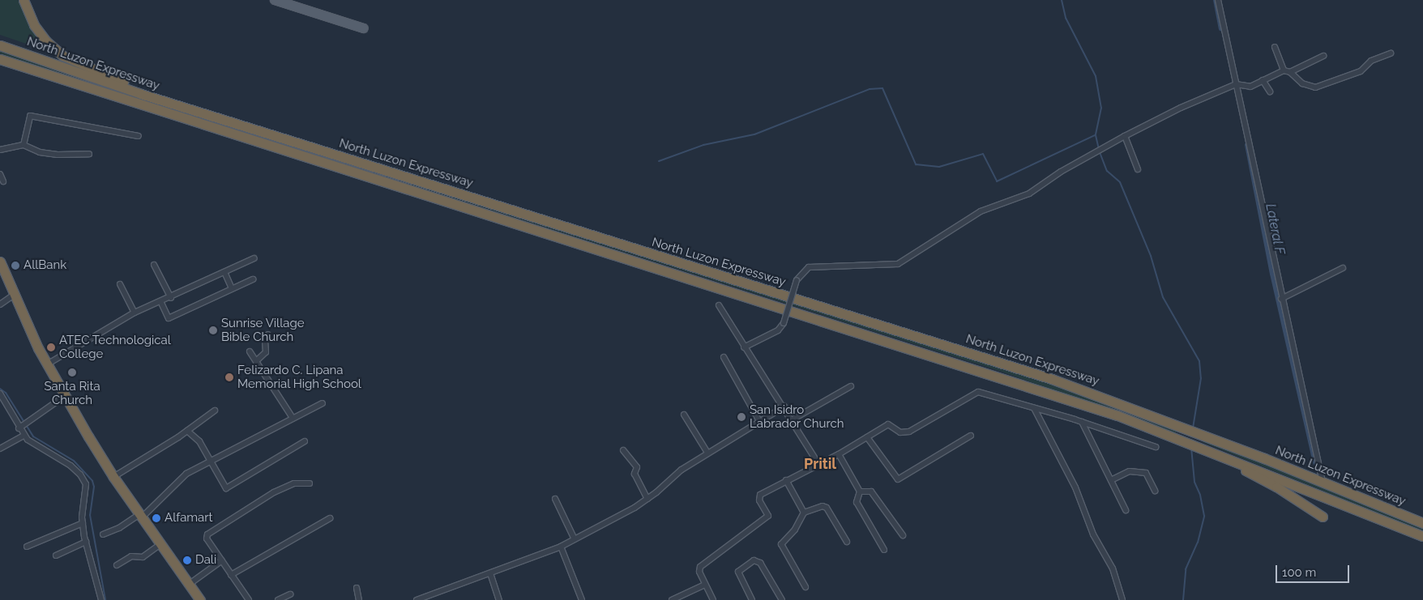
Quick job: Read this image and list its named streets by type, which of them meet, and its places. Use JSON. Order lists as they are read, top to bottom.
{
  "streets": {
    "highway": ["North Luzon Expressway"]
  },
  "districts": ["Pritil"],
  "water": ["Lateral F"],
  "places": [
    "AllBank",
    "Sunrise Village Bible Church",
    "ATEC Technological College",
    "Santa Rita Church",
    "Felizardo C. Lipana Memorial High School",
    "San Isidro Labrador Church",
    "Alfamart",
    "Dali"
  ],
  "scale_bar": "100 m"
}
